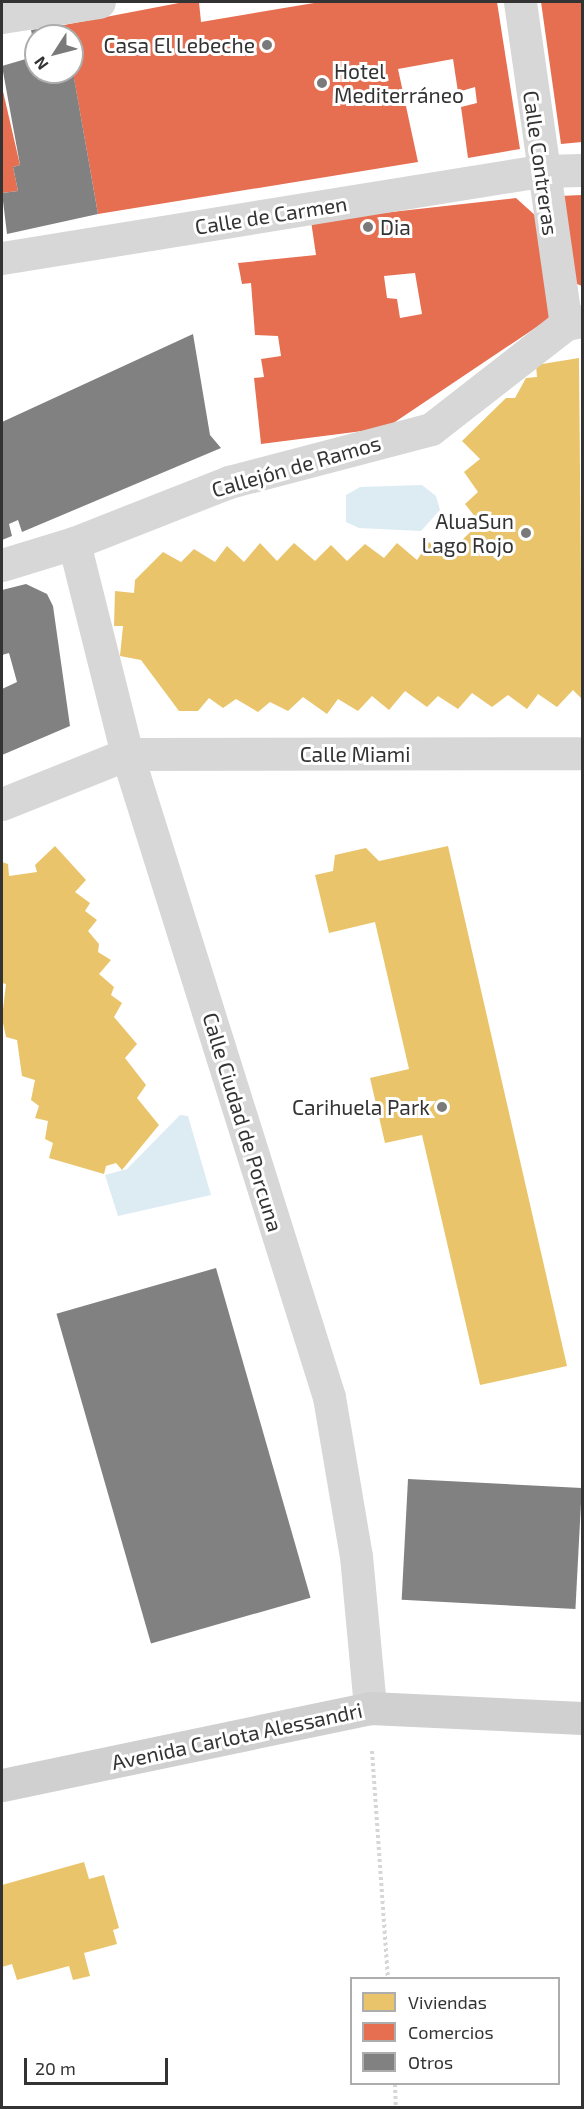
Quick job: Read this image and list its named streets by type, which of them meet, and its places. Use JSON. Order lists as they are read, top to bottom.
{
  "streets": {
    "main road": ["Avenida Carlota Alessandri"],
    "street": [
      "Calle Contreras",
      "Calle de Carmen",
      "Callejón de Ramos",
      "Calle Miami",
      "Calle Ciudad de Porcuna"
    ]
  },
  "crossings": [
    ["Calle Contreras", "Calle de Carmen"],
    ["Calle Contreras", "Callejón de Ramos"],
    ["Callejón de Ramos", "Calle Ciudad de Porcuna"],
    ["Calle Miami", "Calle Ciudad de Porcuna"],
    ["Calle Ciudad de Porcuna", "Avenida Carlota Alessandri"]
  ],
  "places": [
    "Casa El Lebeche",
    "Hotel Mediterráneo",
    "Dia",
    "AluaSun Lago Rojo",
    "Carihuela Park"
  ],
  "legend": ["Viviendas", "Comercios", "Otros"],
  "scale_bar": "20 m",
  "north": "bottom left"
}
